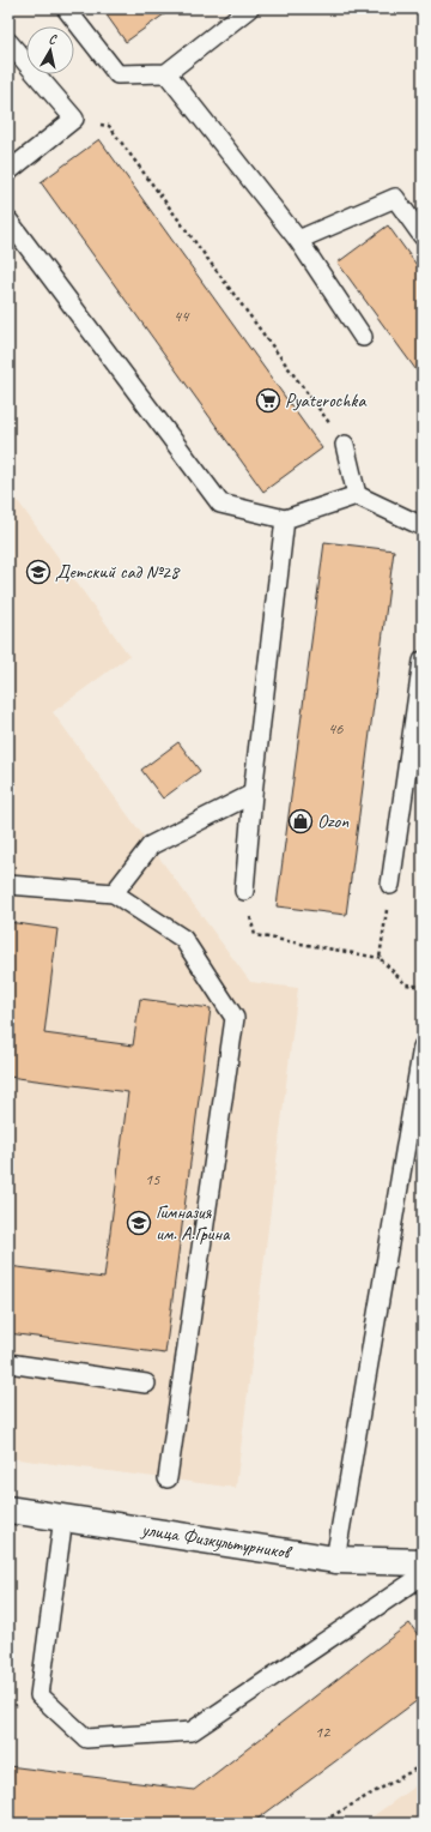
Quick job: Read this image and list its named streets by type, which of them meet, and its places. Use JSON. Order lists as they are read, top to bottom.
{
  "streets": {
    "street": ["улица Физкультурников"]
  },
  "places": {
    "supermarket": ["Pyaterochka"],
    "school or university": ["Детский сад №28", "Гимназия им. А.Грина"],
    "shop": ["Ozon"]
  },
  "house_numbers": [
    "44",
    "46",
    "15",
    "12"
  ],
  "north": "top"
}
